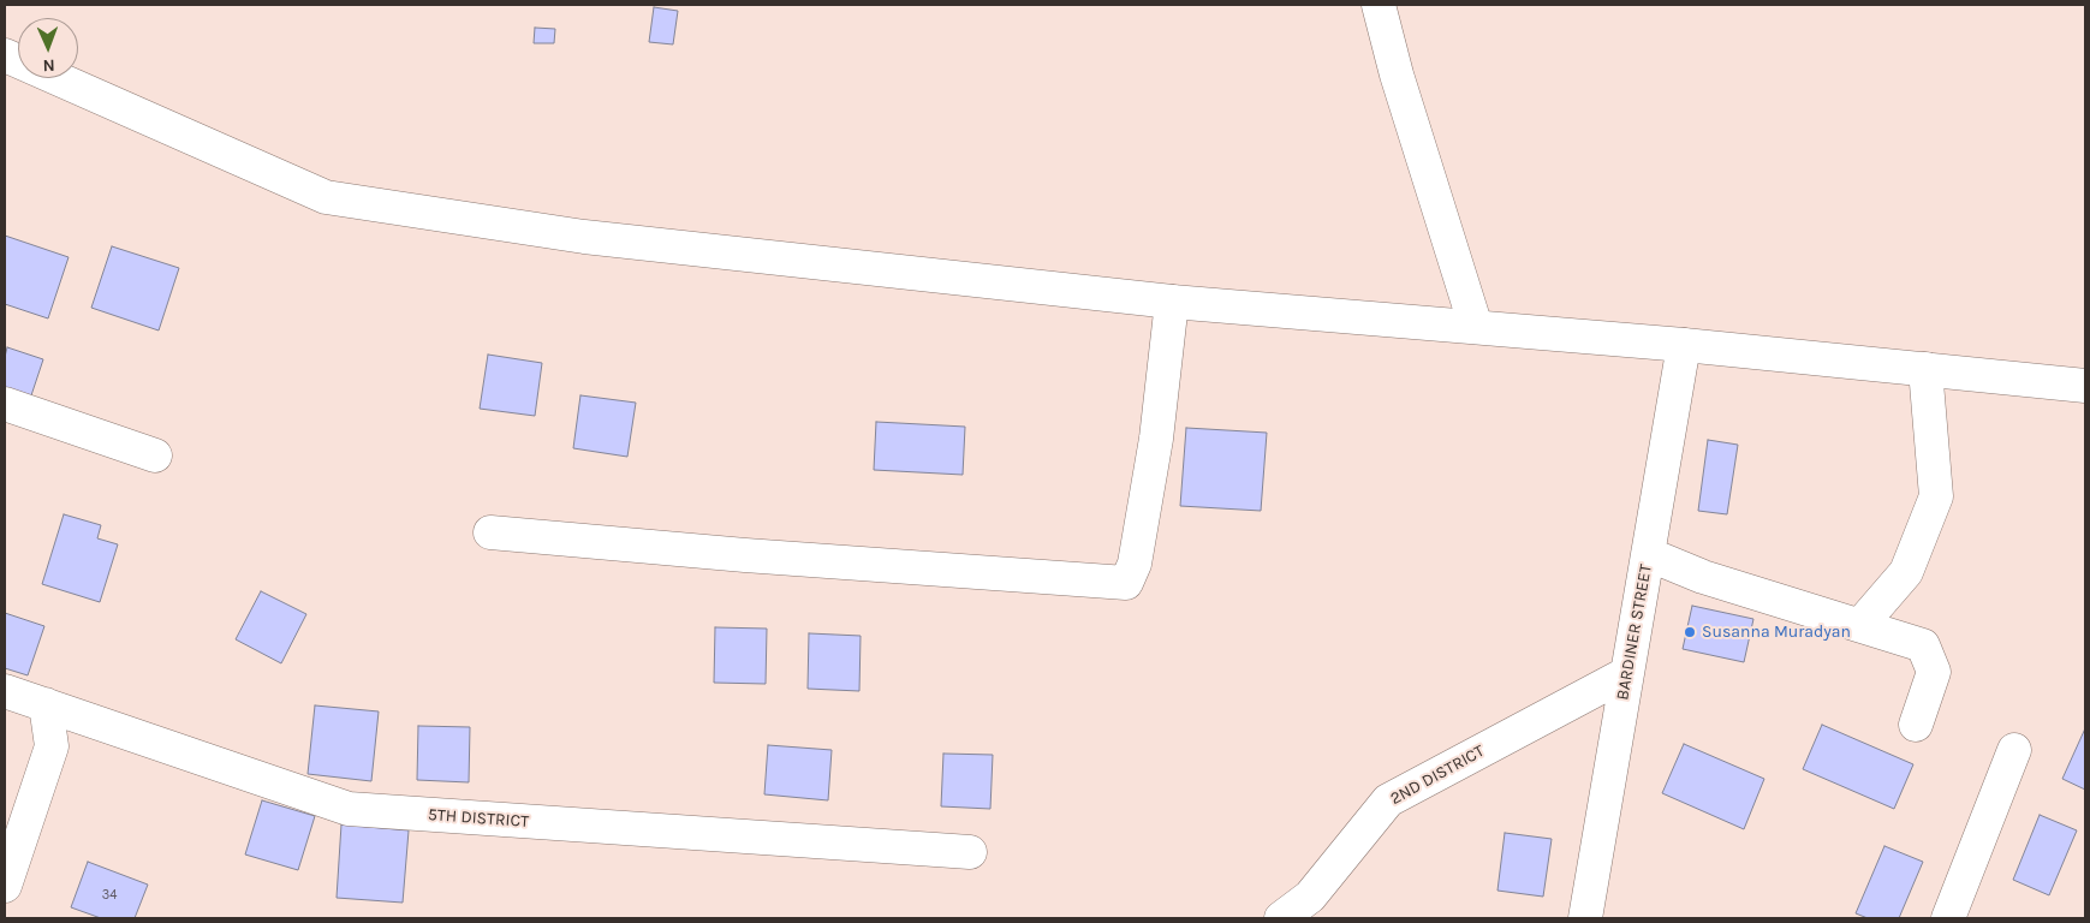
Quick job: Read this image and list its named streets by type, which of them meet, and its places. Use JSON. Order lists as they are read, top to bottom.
{
  "streets": {
    "street": ["BARDINER STREET", "2ND DISTRICT", "5TH DISTRICT"]
  },
  "crossings": [
    ["BARDINER STREET", "2ND DISTRICT"]
  ],
  "places": ["Susanna Muradyan"],
  "house_numbers": ["34"],
  "north": "bottom"
}
